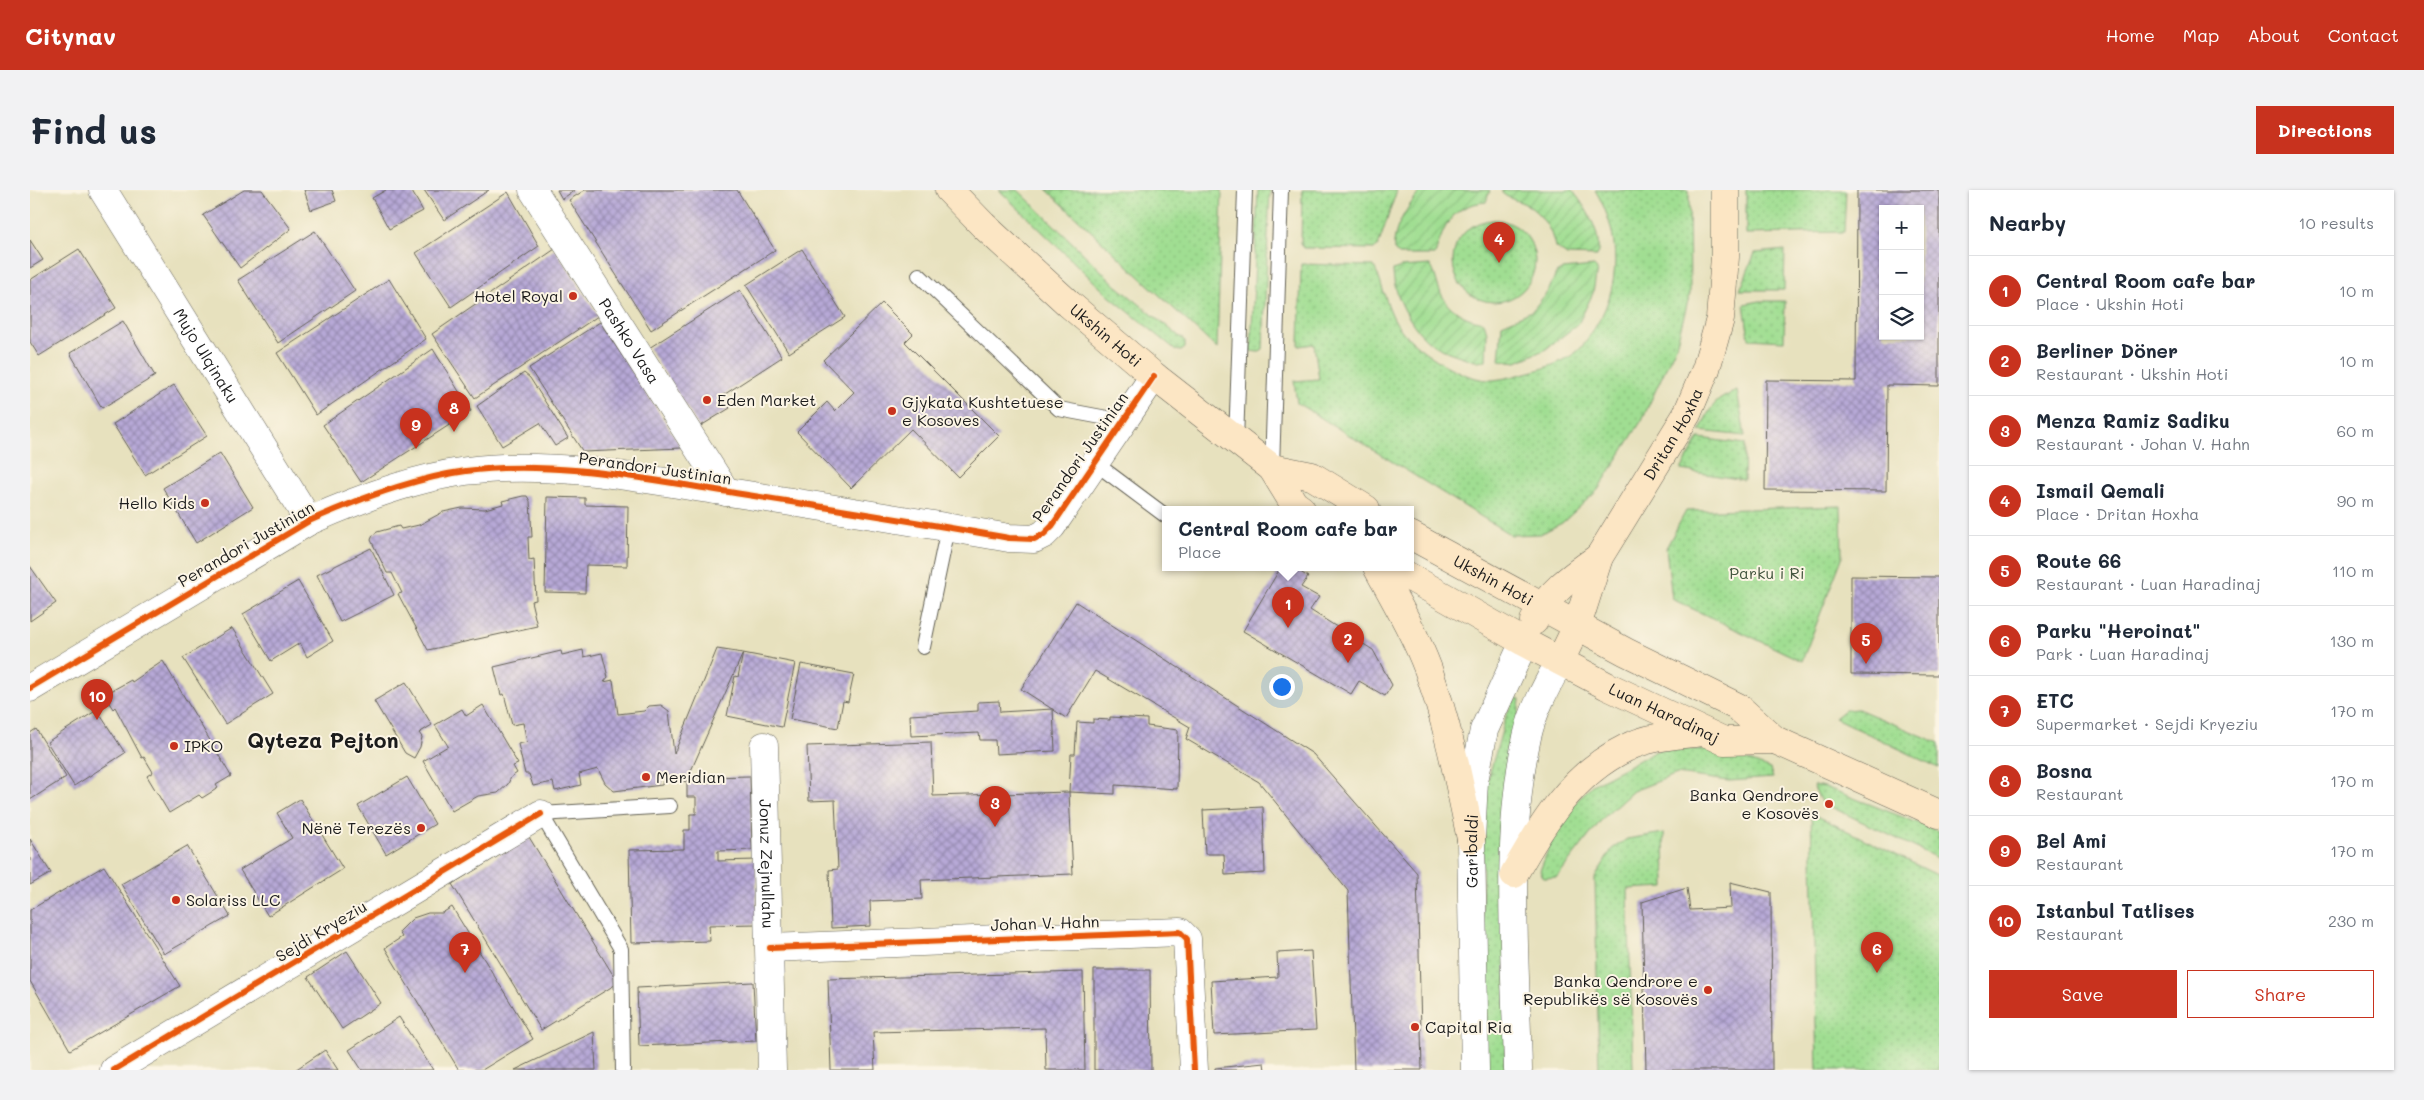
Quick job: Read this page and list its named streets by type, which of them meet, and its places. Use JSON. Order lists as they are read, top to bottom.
{
  "streets": {
    "main road": ["Ukshin Hoti", "Dritan Hoxha", "Luan Haradinaj"],
    "street": [
      "Pashko Vasa",
      "Mujo Ulqinaku",
      "Perandori Justinian",
      "Garibaldi",
      "Jonuz Zejnullahu",
      "Johan V. Hahn",
      "Sejdi Kryeziu"
    ]
  },
  "crossings": [
    ["Ukshin Hoti", "Dritan Hoxha"],
    ["Ukshin Hoti", "Perandori Justinian"],
    ["Ukshin Hoti", "Luan Haradinaj"],
    ["Pashko Vasa", "Perandori Justinian"],
    ["Mujo Ulqinaku", "Perandori Justinian"],
    ["Dritan Hoxha", "Luan Haradinaj"],
    ["Luan Haradinaj", "Garibaldi"],
    ["Jonuz Zejnullahu", "Johan V. Hahn"]
  ],
  "districts": ["Qyteza Pejton"],
  "parks": ["Parku i Ri"],
  "places": [
    "Hotel Royal",
    "Eden Market",
    "Gjykata Kushtetuese e Kosoves",
    "Hello Kids",
    "IPKO",
    "Meridian",
    "Banka Qendrore e Kosovës",
    "Nënë Terezës",
    "Solariss LLC",
    "Banka Qendrore e Republikës së Kosovës",
    "Capital Ria"
  ],
  "page": {
    "header": "Citynav",
    "nav": [
      "Home",
      "Map",
      "About",
      "Contact"
    ],
    "buttons": [
      "Directions",
      ["Save", "Share"]
    ],
    "title": "Find us",
    "heading": ["Nearby", "10 results"],
    "map_buttons": ["+", "−"],
    "pins": [
      "4",
      "8",
      "9",
      "1",
      "2",
      "5",
      "10",
      "3",
      "6",
      "7"
    ],
    "list": [
      {
        "mark": "1",
        "name": "Central Room cafe bar",
        "note": "Place · Ukshin Hoti",
        "value": "10 m"
      },
      {
        "mark": "2",
        "name": "Berliner Döner",
        "note": "Restaurant · Ukshin Hoti",
        "value": "10 m"
      },
      {
        "mark": "3",
        "name": "Menza Ramiz Sadiku",
        "note": "Restaurant · Johan V. Hahn",
        "value": "60 m"
      },
      {
        "mark": "4",
        "name": "Ismail Qemali",
        "note": "Place · Dritan Hoxha",
        "value": "90 m"
      },
      {
        "mark": "5",
        "name": "Route 66",
        "note": "Restaurant · Luan Haradinaj",
        "value": "110 m"
      },
      {
        "mark": "6",
        "name": "Parku \"Heroinat\"",
        "note": "Park · Luan Haradinaj",
        "value": "130 m"
      },
      {
        "mark": "7",
        "name": "ETC",
        "note": "Supermarket · Sejdi Kryeziu",
        "value": "170 m"
      },
      {
        "mark": "8",
        "name": "Bosna",
        "note": "Restaurant",
        "value": "170 m"
      },
      {
        "mark": "9",
        "name": "Bel Ami",
        "note": "Restaurant",
        "value": "170 m"
      },
      {
        "mark": "10",
        "name": "Istanbul Tatlises",
        "note": "Restaurant",
        "value": "230 m"
      }
    ],
    "popup": ["Central Room cafe bar", "Place"]
  }
}
